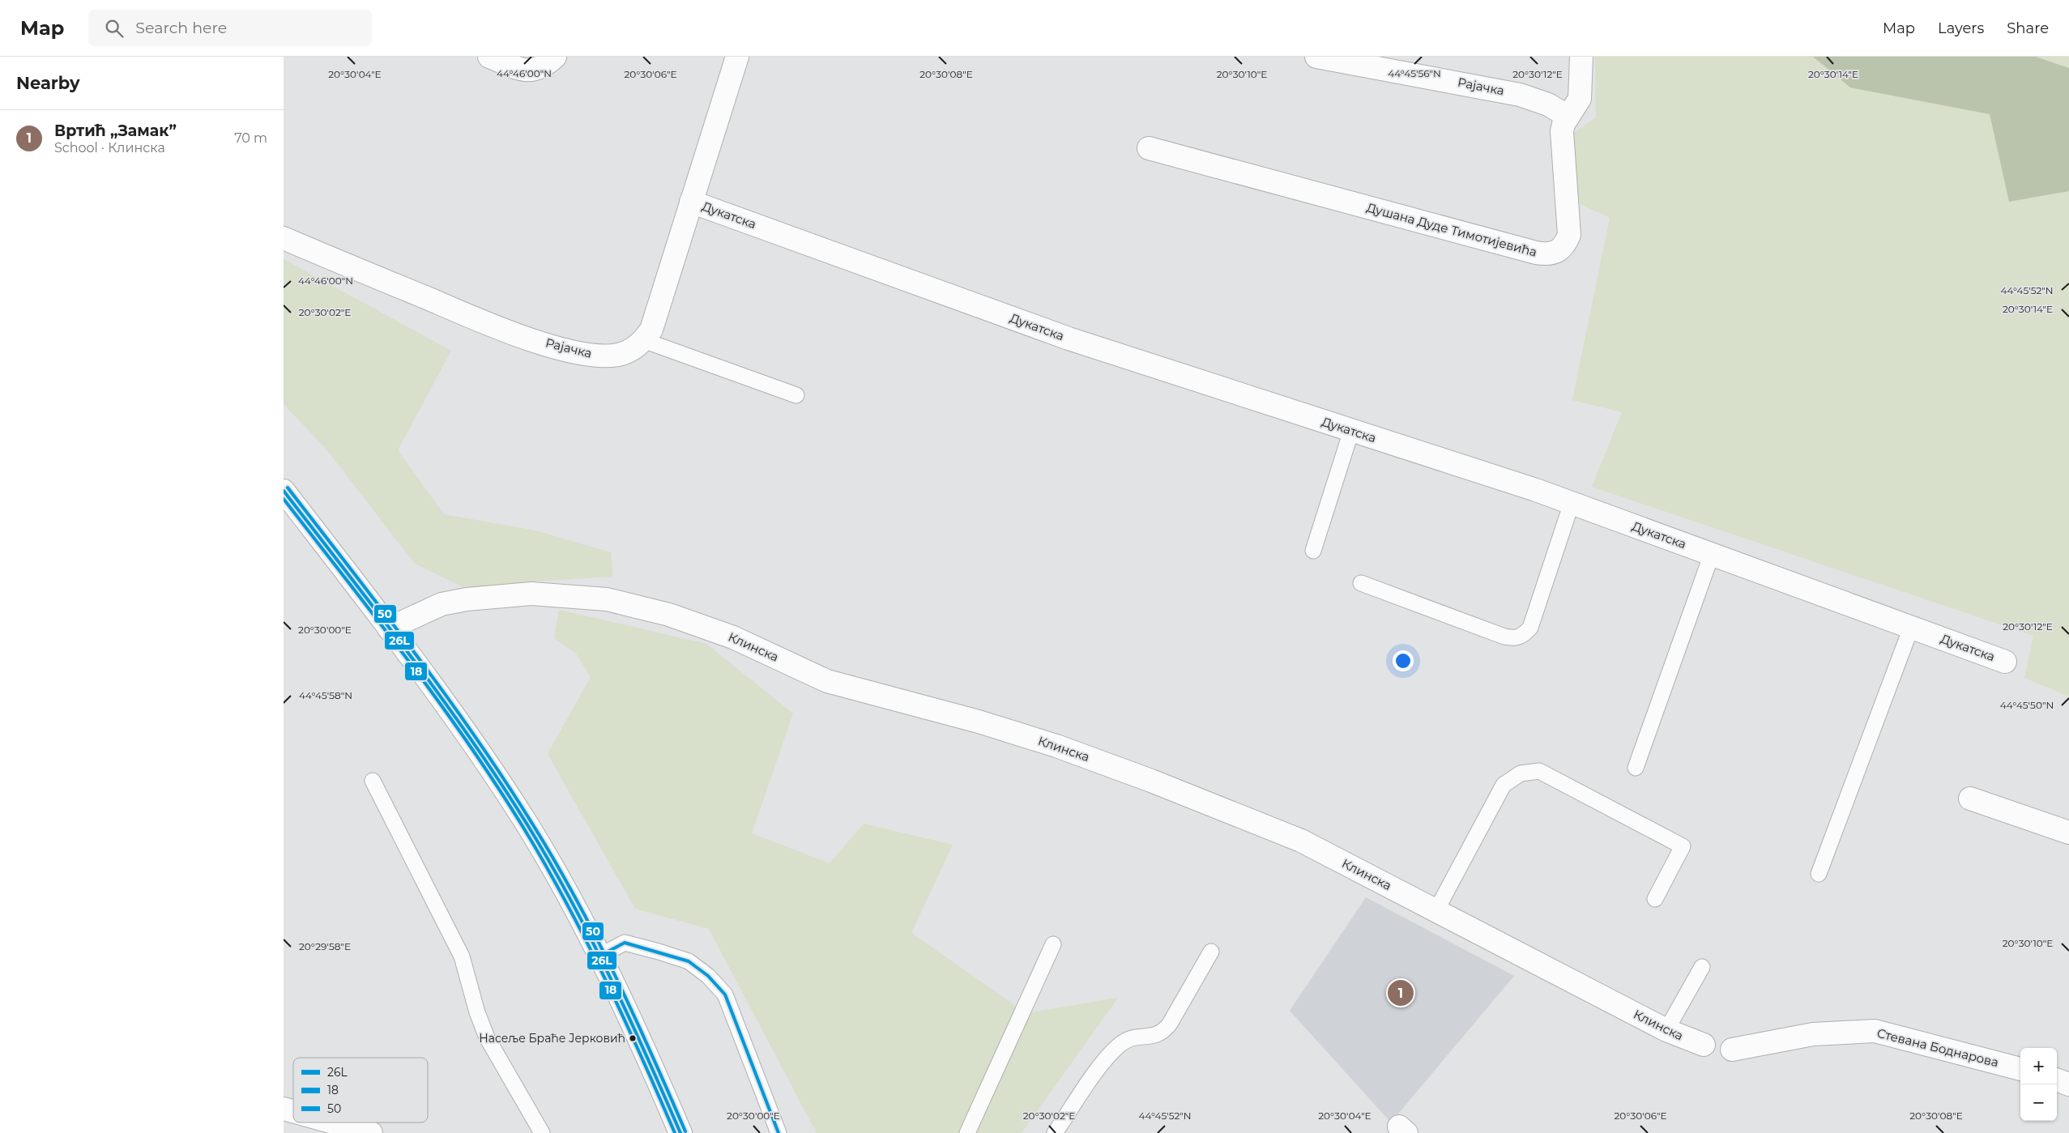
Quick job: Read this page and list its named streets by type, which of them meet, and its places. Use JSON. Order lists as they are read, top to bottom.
{
  "streets": {
    "street": [
      "Рајачка",
      "Дукатска",
      "Душана Дуде Тимотијевића",
      "Клинска",
      "Стевана Боднарова"
    ]
  },
  "crossings": [
    ["Рајачка", "Дукатска"],
    ["Рајачка", "Душана Дуде Тимотијевића"]
  ],
  "places": ["Насеље Браће Јерковић"],
  "lines": ["transit line 50", "transit line 26L", "transit line 18"],
  "legend": ["26L", "18", "50"],
  "page": {
    "header": "Map",
    "search": "Search here",
    "nav": ["Map", "Layers", "Share"],
    "heading": "Nearby",
    "list": [
      {
        "mark": "1",
        "name": "Вртић „Замак”",
        "note": "School · Клинска",
        "value": "70 m"
      }
    ],
    "pins": "1",
    "map_buttons": ["+", "−"]
  },
  "coordinates": [
    "44°46'00\"N",
    "44°45'56\"N",
    "20°30'04\"E",
    "20°30'06\"E",
    "20°30'08\"E",
    "20°30'10\"E",
    "20°30'12\"E",
    "20°30'14\"E",
    "44°45'52\"N",
    "20°30'02\"E",
    "20°30'00\"E",
    "44°45'58\"N",
    "44°45'50\"N",
    "20°29'58\"E"
  ]
}
